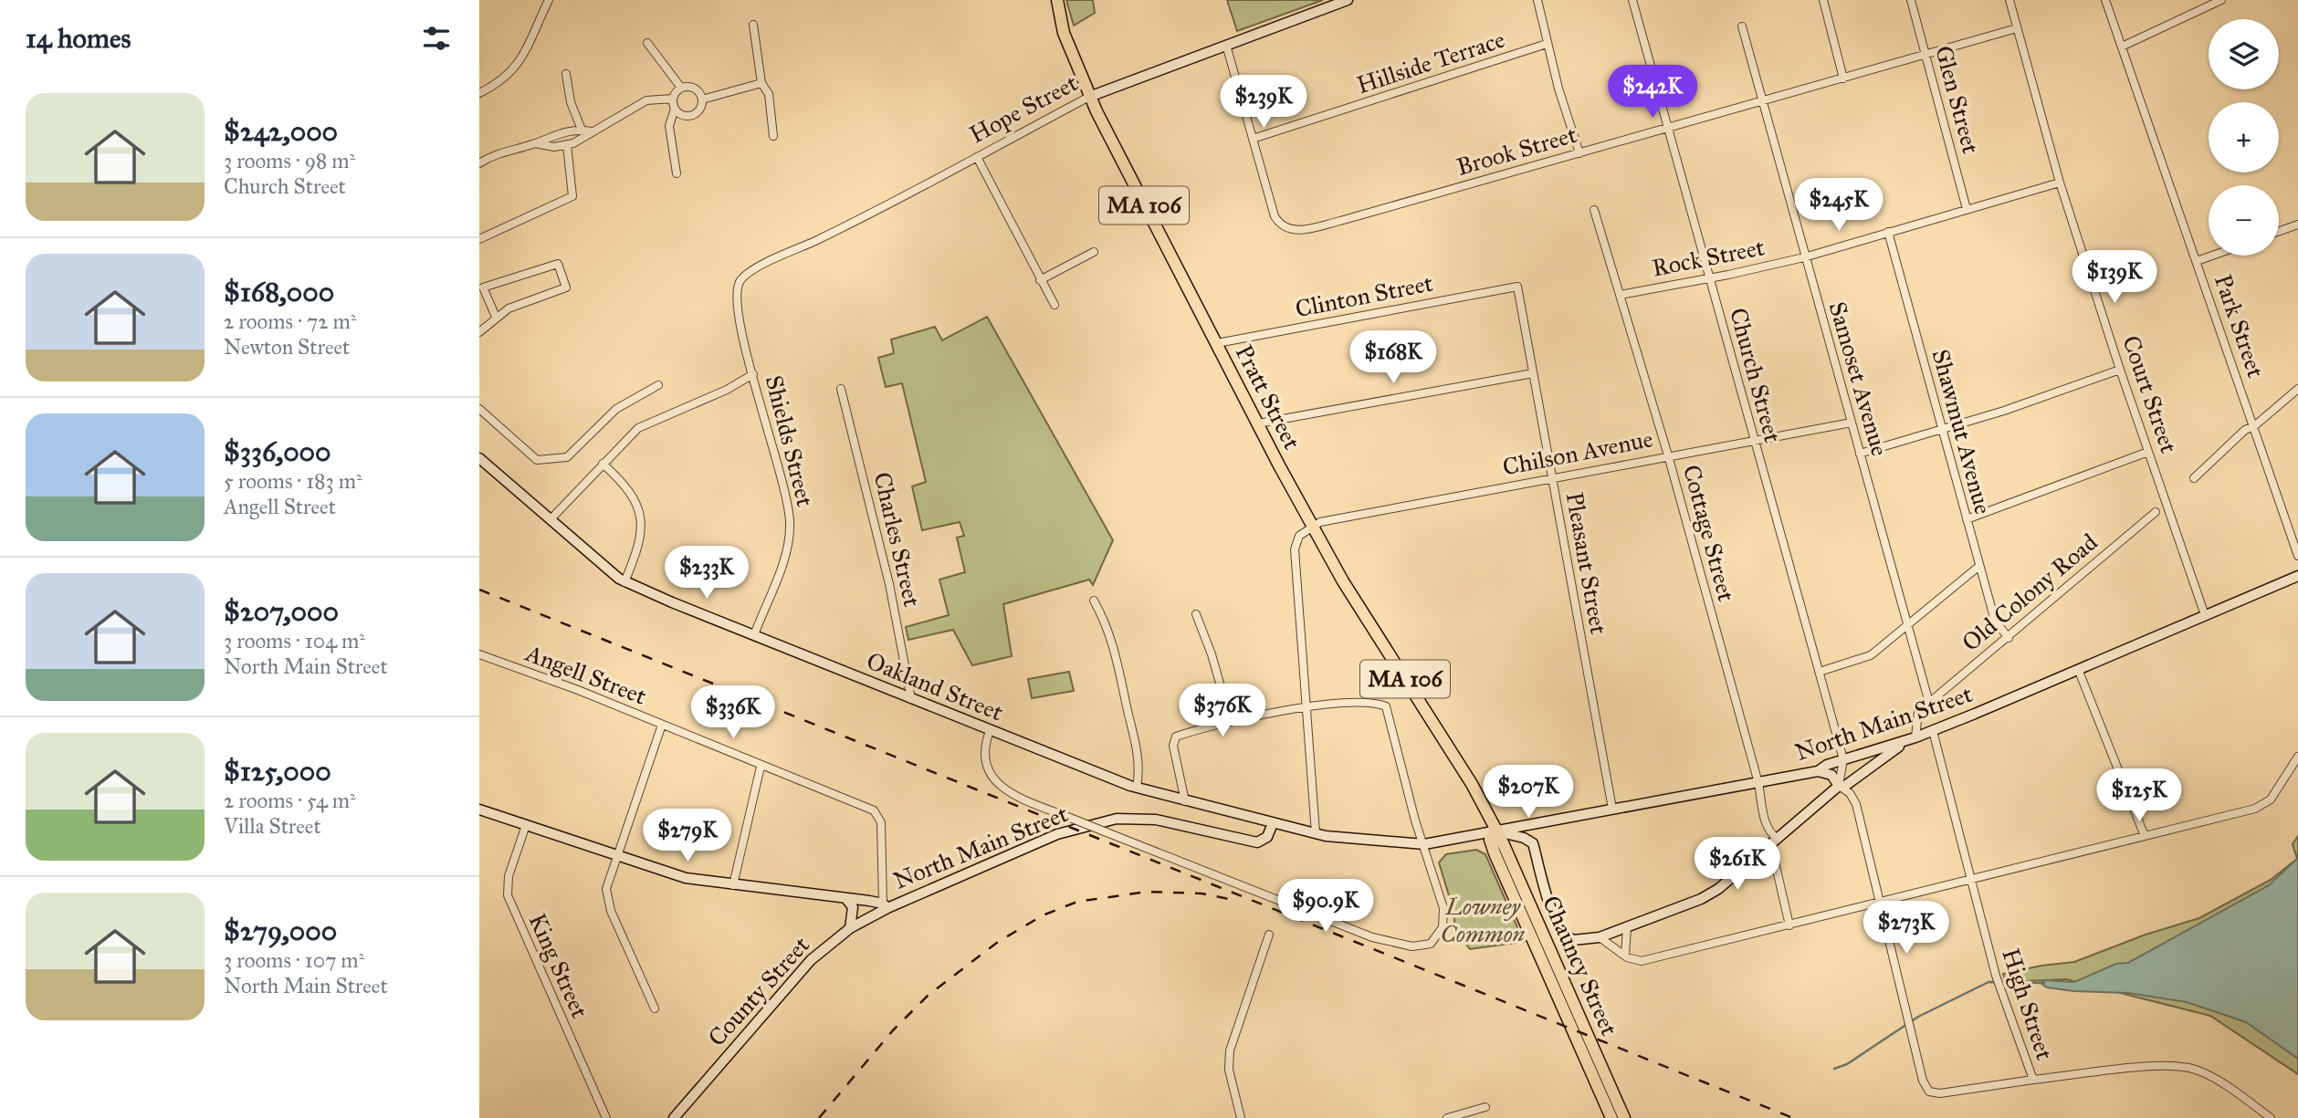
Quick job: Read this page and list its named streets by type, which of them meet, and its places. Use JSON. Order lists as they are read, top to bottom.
{
  "streets": {
    "main road": [
      "Hope Street",
      "MA 106",
      "Pratt Street",
      "Oakland Street",
      "North Main Street",
      "Chauncy Street",
      "County Street"
    ],
    "street": [
      "Hillside Terrace",
      "Glen Street",
      "Brook Street",
      "Rock Street",
      "Clinton Street",
      "Park Street",
      "Church Street",
      "Samoset Avenue",
      "Court Street",
      "Shawmut Avenue",
      "Shields Street",
      "Chilson Avenue",
      "Cottage Street",
      "Charles Street",
      "Pleasant Street",
      "Old Colony Road",
      "Angell Street",
      "King Street",
      "High Street"
    ]
  },
  "crossings": [
    ["Hillside Terrace", "Brook Street"],
    ["Glen Street", "Brook Street"],
    ["Glen Street", "Rock Street"],
    ["Hope Street", "Pratt Street"],
    ["Hope Street", "Shields Street"],
    ["Brook Street", "Church Street"],
    ["Brook Street", "Samoset Avenue"],
    ["Brook Street", "Court Street"],
    ["Rock Street", "Church Street"],
    ["Rock Street", "Samoset Avenue"],
    ["Rock Street", "Court Street"],
    ["Rock Street", "Shawmut Avenue"],
    ["Rock Street", "Cottage Street"],
    ["Clinton Street", "Pratt Street"],
    ["Clinton Street", "Pleasant Street"],
    ["Church Street", "Chilson Avenue"],
    ["Church Street", "North Main Street"],
    ["Samoset Avenue", "Chilson Avenue"],
    ["Samoset Avenue", "Old Colony Road"],
    ["Court Street", "North Main Street"],
    ["Pratt Street", "Chilson Avenue"],
    ["Pratt Street", "Chauncy Street"],
    ["Shawmut Avenue", "Old Colony Road"],
    ["Shields Street", "Oakland Street"],
    ["Chilson Avenue", "Cottage Street"],
    ["Chilson Avenue", "Pleasant Street"],
    ["Chilson Avenue", "Chauncy Street"],
    ["Cottage Street", "North Main Street"],
    ["Charles Street", "Oakland Street"],
    ["Pleasant Street", "North Main Street"],
    ["Angell Street", "North Main Street"],
    ["Angell Street", "County Street"],
    ["Oakland Street", "North Main Street"],
    ["North Main Street", "King Street"],
    ["North Main Street", "Chauncy Street"],
    ["North Main Street", "County Street"],
    ["North Main Street", "High Street"]
  ],
  "parks": ["Lowney Common"],
  "page": {
    "heading": "14 homes",
    "map_buttons": ["+", "−"],
    "price": [
      "$242K",
      "$239K",
      "$245K",
      "$139K",
      "$168K",
      "$233K",
      "$376K",
      "$336K",
      "$207K",
      "$125K",
      "$279K",
      "$261K",
      "$90.9K",
      "$273K"
    ],
    "list": [
      {
        "name": "$242,000",
        "note": "3 rooms · 98 m² · Church Street"
      },
      {
        "name": "$168,000",
        "note": "2 rooms · 72 m² · Newton Street"
      },
      {
        "name": "$336,000",
        "note": "5 rooms · 183 m² · Angell Street"
      },
      {
        "name": "$207,000",
        "note": "3 rooms · 104 m² · North Main Street"
      },
      {
        "name": "$125,000",
        "note": "2 rooms · 54 m² · Villa Street"
      },
      {
        "name": "$279,000",
        "note": "3 rooms · 107 m² · North Main Street"
      }
    ]
  }
}
